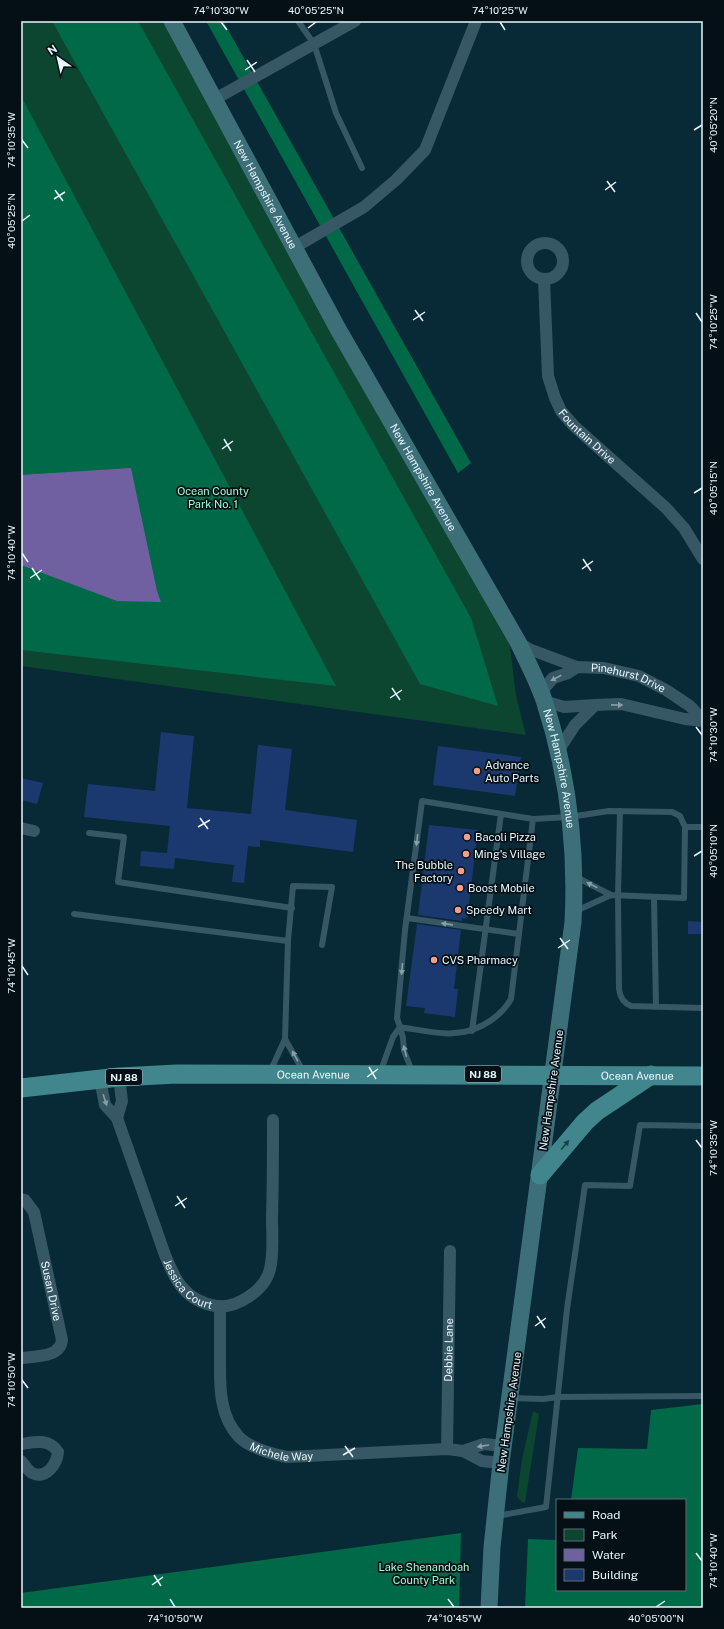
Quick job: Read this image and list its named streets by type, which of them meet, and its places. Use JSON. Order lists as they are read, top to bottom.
{
  "streets": {
    "main road": ["New Hampshire Avenue", "Ocean Avenue", "NJ 88"],
    "street": [
      "Fountain Drive",
      "Pinehurst Drive",
      "Jessica Court",
      "Susan Drive",
      "Debbie Lane",
      "Michele Way"
    ]
  },
  "crossings": [
    ["New Hampshire Avenue", "Pinehurst Drive"],
    ["New Hampshire Avenue", "Ocean Avenue"],
    ["New Hampshire Avenue", "Michele Way"],
    ["Ocean Avenue", "Jessica Court"],
    ["Jessica Court", "Michele Way"],
    ["Debbie Lane", "Michele Way"]
  ],
  "parks": ["Ocean County Park No. 1", "Lake Shenandoah County Park"],
  "places": [
    "Advance Auto Parts",
    "Bacoli Pizza",
    "Ming's Village",
    "The Bubble Factory",
    "Boost Mobile",
    "Speedy Mart",
    "CVS Pharmacy"
  ],
  "legend": [
    "Road",
    "Park",
    "Water",
    "Building"
  ],
  "north": "top left",
  "coordinates": [
    "74°10'30\"W",
    "40°05'25\"N",
    "74°10'25\"W",
    "40°05'20\"N",
    "74°10'35\"W",
    "40°05'15\"N",
    "74°10'40\"W",
    "40°05'10\"N",
    "74°10'45\"W",
    "74°10'50\"W",
    "40°05'00\"N"
  ]
}
